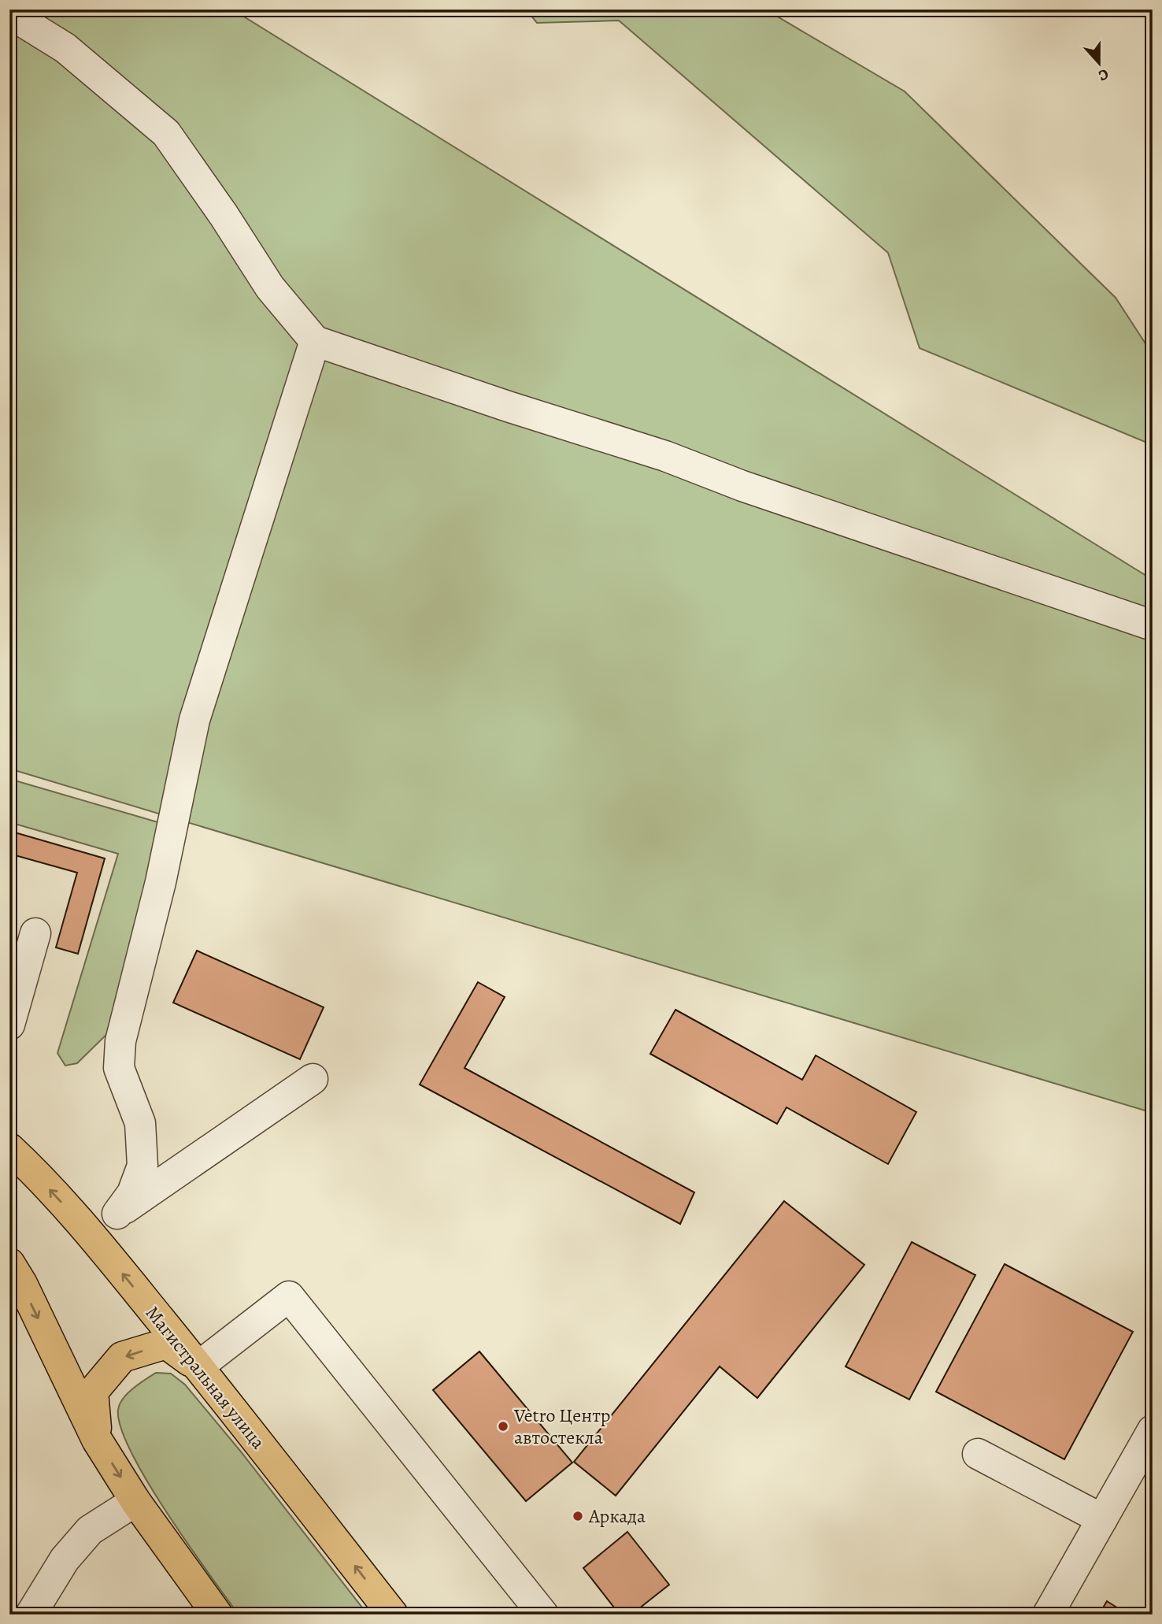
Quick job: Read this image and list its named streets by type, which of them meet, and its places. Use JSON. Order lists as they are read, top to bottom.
{
  "streets": {
    "main road": ["Магистральная улица"]
  },
  "places": ["Vetro Центр автостекла", "Аркада"],
  "north": "bottom"
}
